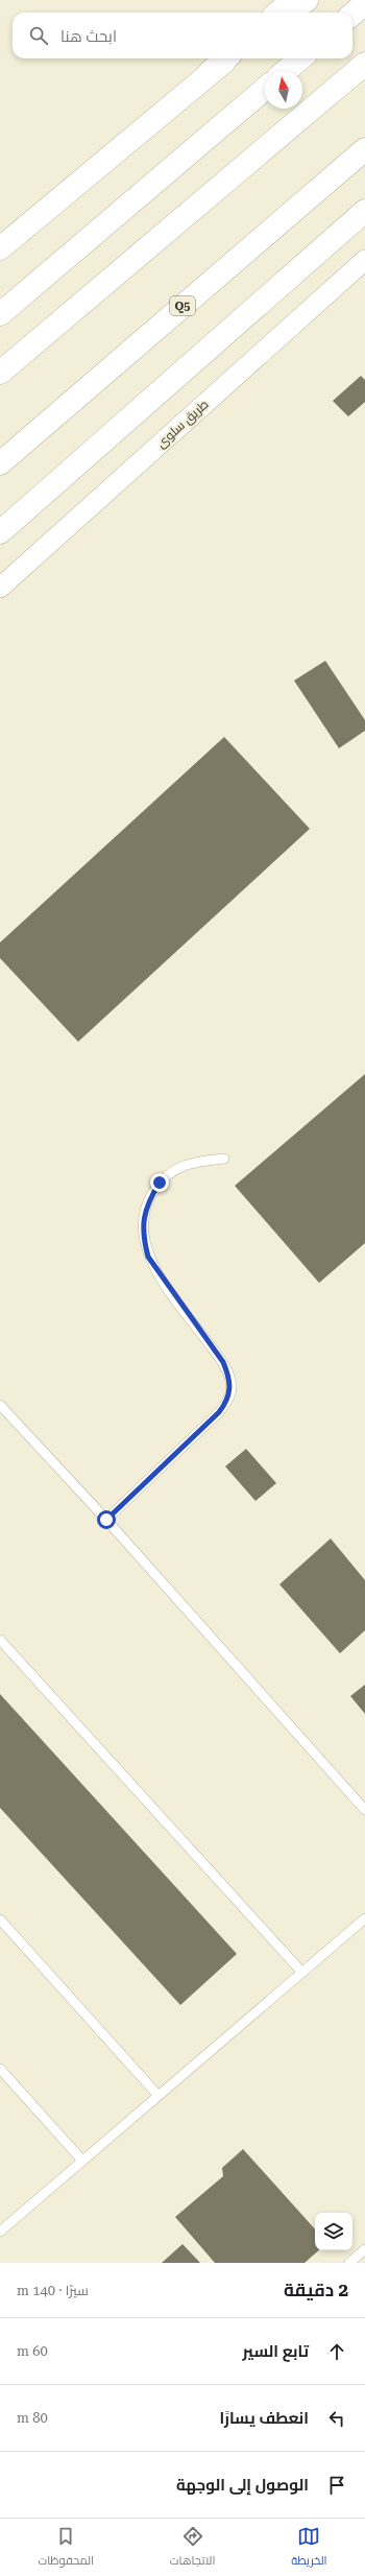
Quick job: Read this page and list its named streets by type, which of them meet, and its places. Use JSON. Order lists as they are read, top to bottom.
{
  "streets": {
    "main road": ["Q5"],
    "street": ["طريق سلوى"]
  },
  "north": "top",
  "page": {
    "search": "ابحث هنا",
    "heading": ["2 دقيقة", "سيرًا · 140 m"],
    "list": [
      ["تابع السير", "60 m"],
      ["انعطف يسارًا", "80 m"],
      "الوصول إلى الوجهة"
    ],
    "nav": ["الخريطة", "الاتجاهات", "المحفوظات"]
  }
}
